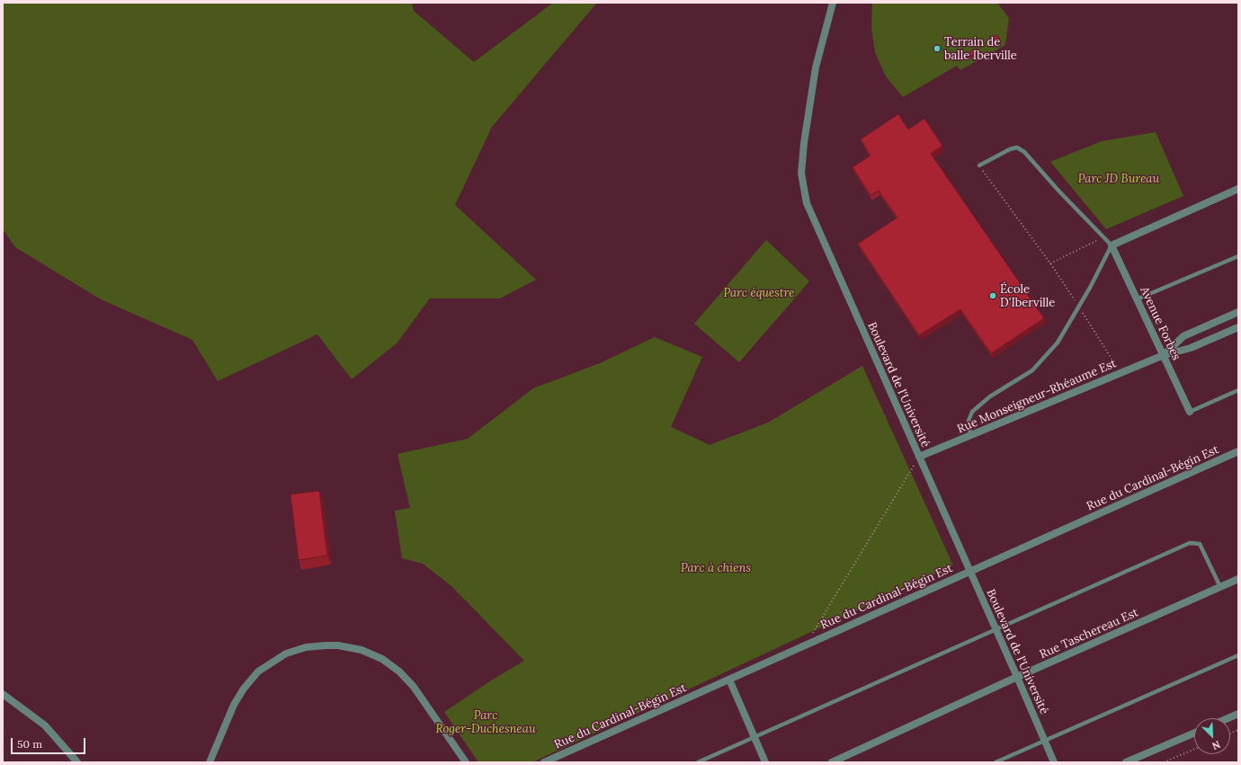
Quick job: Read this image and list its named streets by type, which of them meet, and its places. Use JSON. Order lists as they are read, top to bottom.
{
  "streets": {
    "street": [
      "Avenue Forbes",
      "Boulevard de l'Université",
      "Rue Monseigneur-Rhéaume Est",
      "Rue du Cardinal-Bégin Est",
      "Rue Taschereau Est"
    ]
  },
  "crossings": [
    ["Avenue Forbes", "Rue Monseigneur-Rhéaume Est"],
    ["Boulevard de l'Université", "Rue Monseigneur-Rhéaume Est"],
    ["Boulevard de l'Université", "Rue du Cardinal-Bégin Est"],
    ["Boulevard de l'Université", "Rue Taschereau Est"]
  ],
  "parks": [
    "Parc JD Bureau",
    "Parc équestre",
    "Parc à chiens",
    "Parc Roger-Duchesneau"
  ],
  "places": ["Terrain de balle Iberville", "École D'Iberville"],
  "scale_bar": "50 m",
  "north": "bottom right"
}
